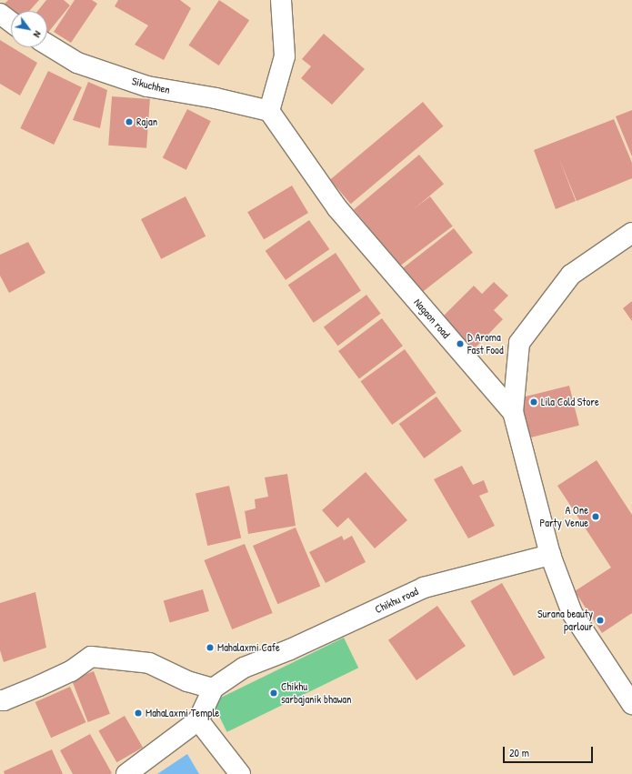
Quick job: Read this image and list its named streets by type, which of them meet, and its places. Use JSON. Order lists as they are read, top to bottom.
{
  "streets": {
    "street": ["Sikuchhen", "Nagaon road", "Chikhu road"]
  },
  "crossings": [
    ["Sikuchhen", "Nagaon road"]
  ],
  "places": [
    "Rajan",
    "D Aroma Fast Food",
    "Lila Cold Store",
    "A One Party Venue",
    "Surana beauty parlour",
    "Mahalaxmi Cafe",
    "Chikhu sarbajanik bhawan",
    "MahaLaxmi Temple"
  ],
  "scale_bar": "20 m",
  "north": "bottom right"
}
